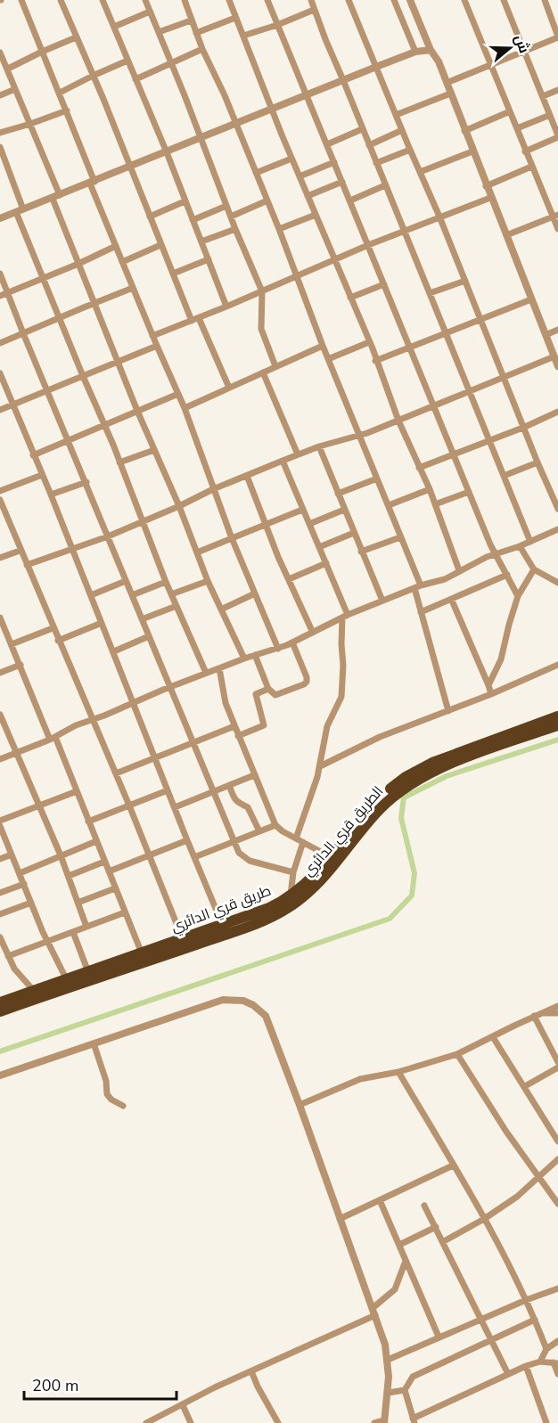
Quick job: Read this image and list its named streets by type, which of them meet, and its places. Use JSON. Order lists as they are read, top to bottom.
{
  "streets": {
    "highway": ["الطريق قري الدائري", "طريق قري الدائري"]
  },
  "scale_bar": "200 m",
  "north": "right"
}
